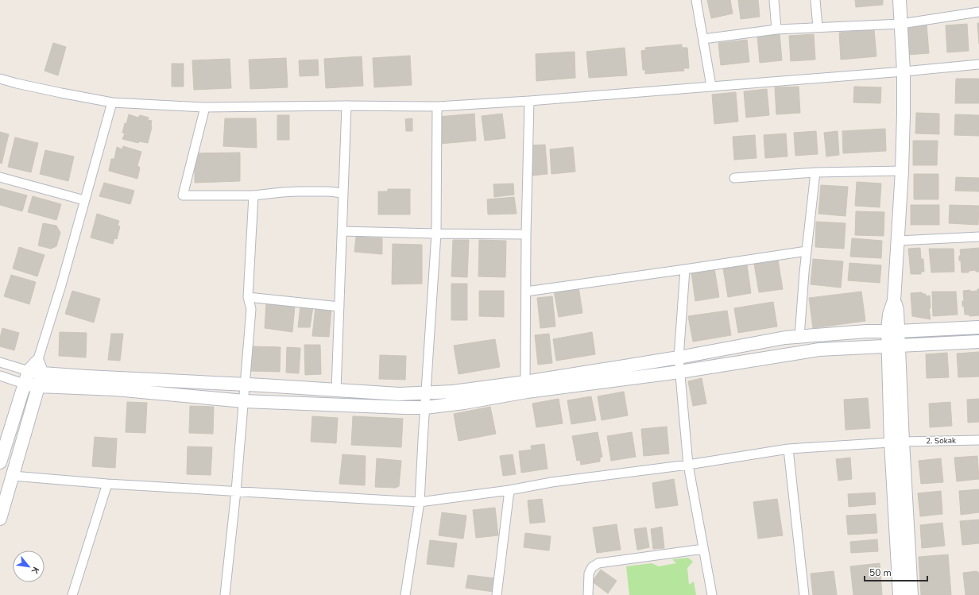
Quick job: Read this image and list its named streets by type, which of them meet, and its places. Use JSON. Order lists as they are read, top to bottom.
{
  "streets": {
    "street": ["2. Sokak"]
  },
  "scale_bar": "50 m",
  "north": "bottom right"
}
